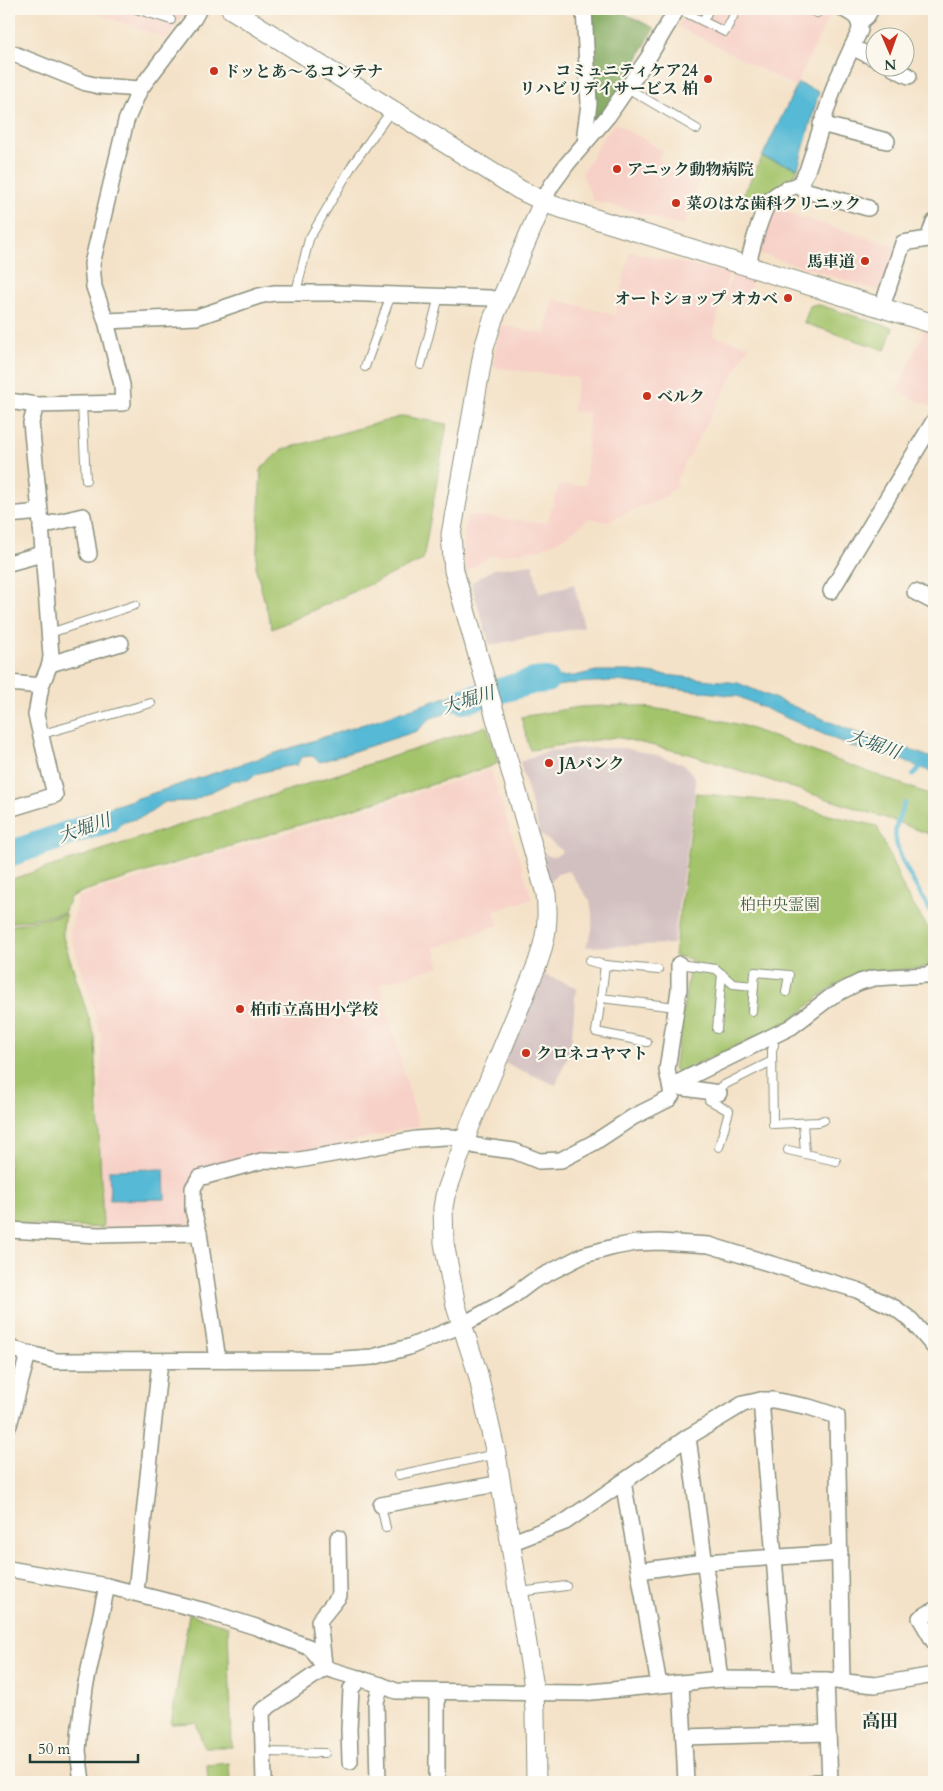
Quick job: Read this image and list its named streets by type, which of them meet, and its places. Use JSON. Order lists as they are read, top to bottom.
{
  "districts": ["高田"],
  "water": ["大堀川"],
  "parks": ["柏中央霊園"],
  "places": [
    "ドッとあ〜るコンテナ",
    "コミュニティケア24 リハビリデイサービス 柏",
    "アニック動物病院",
    "菜のはな歯科クリニック",
    "馬車道",
    "オートショップ オカベ",
    "ベルク",
    "JAバンク",
    "柏市立高田小学校",
    "クロネコヤマト"
  ],
  "scale_bar": "50 m",
  "north": "bottom"
}
